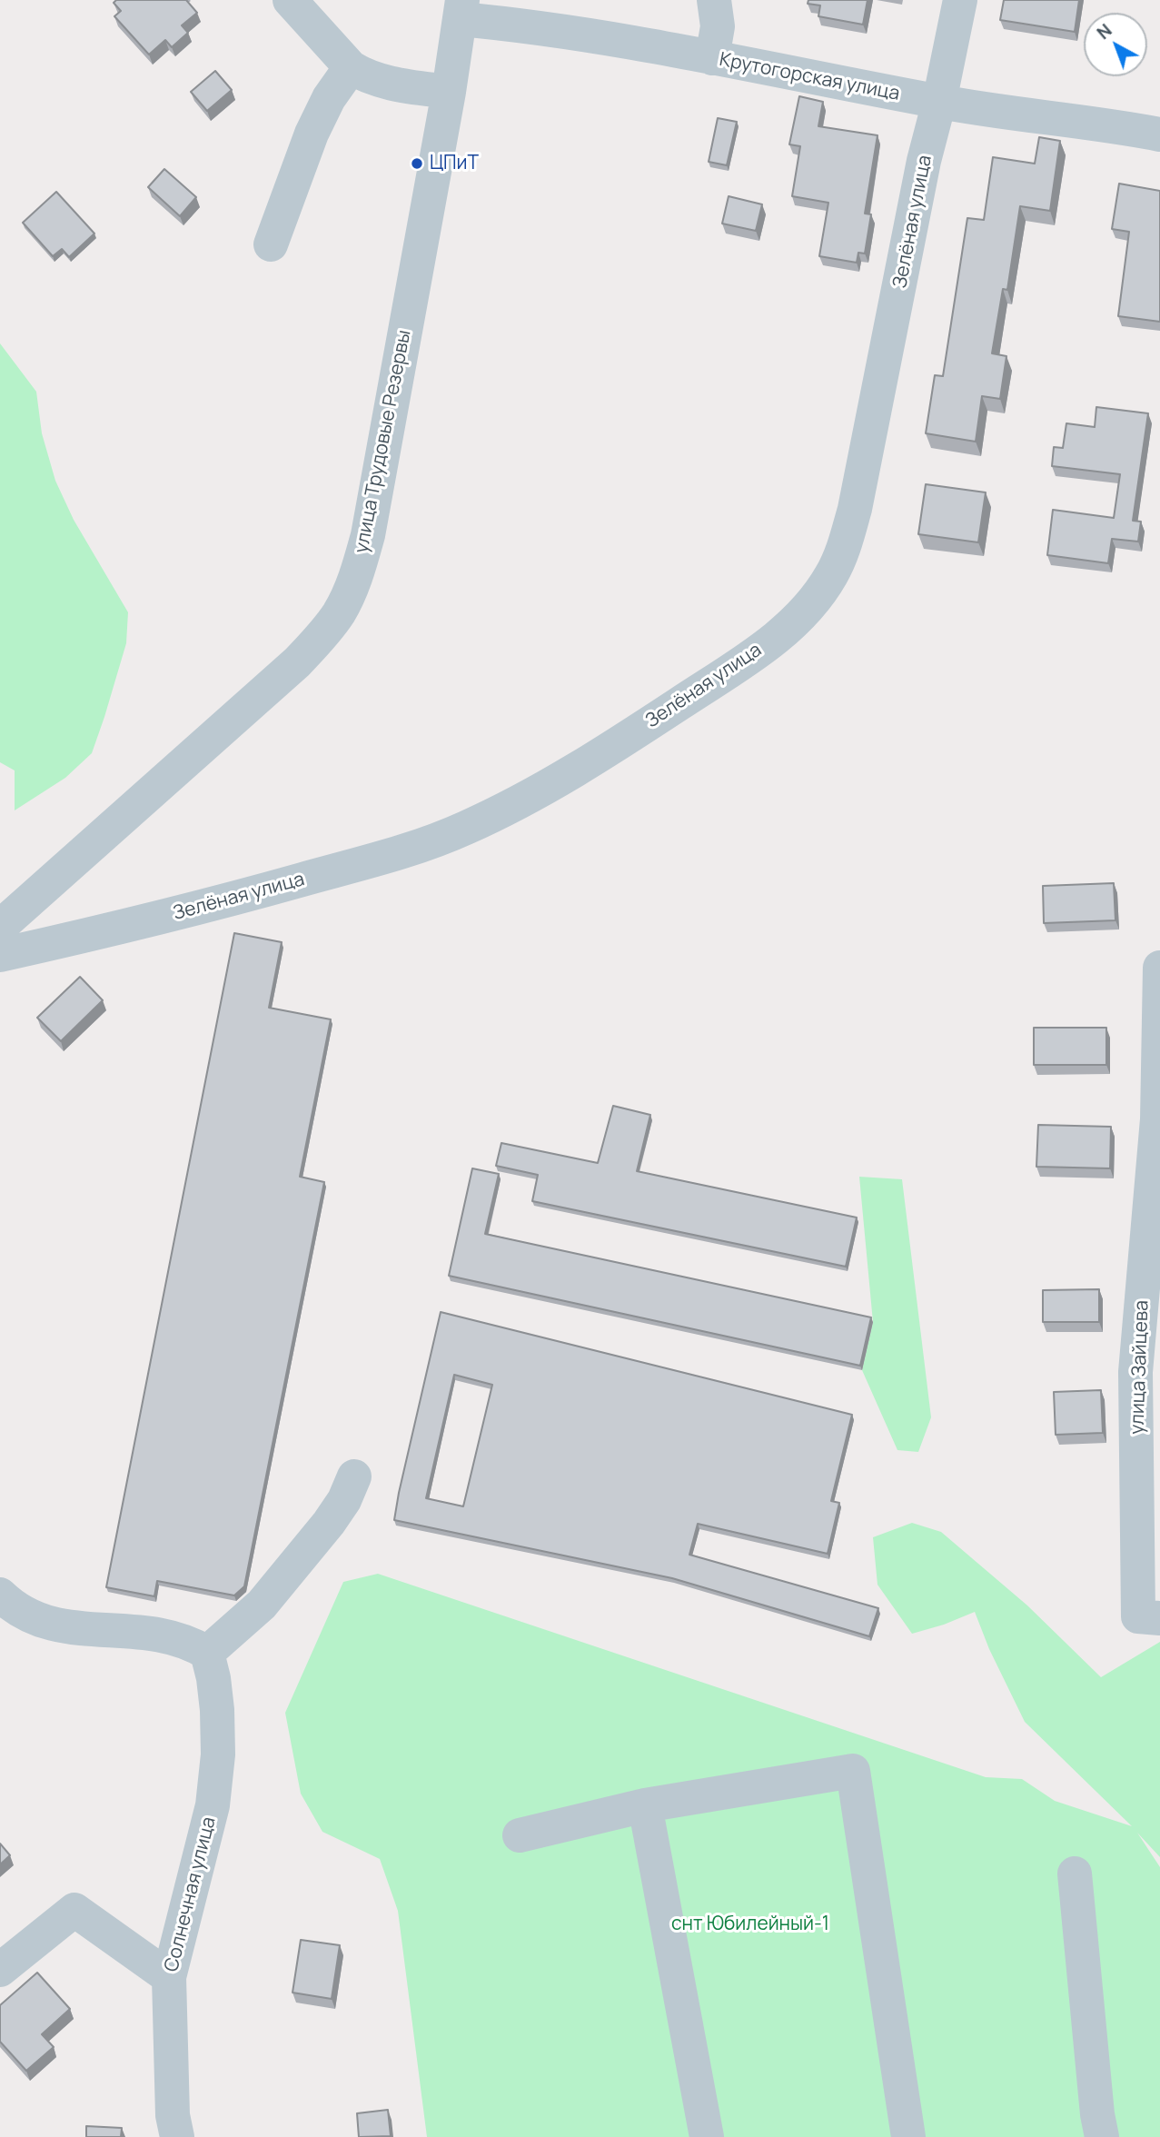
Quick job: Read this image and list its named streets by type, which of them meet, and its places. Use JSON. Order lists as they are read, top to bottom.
{
  "streets": {
    "street": [
      "Крутогорская улица",
      "Зелёная улица",
      "улица Трудовые Резервы",
      "улица Зайцева",
      "Солнечная улица"
    ]
  },
  "crossings": [
    ["Крутогорская улица", "Зелёная улица"],
    ["Крутогорская улица", "улица Трудовые Резервы"]
  ],
  "parks": ["снт Юбилейный-1"],
  "places": ["ЦПиТ"],
  "north": "top left"
}
